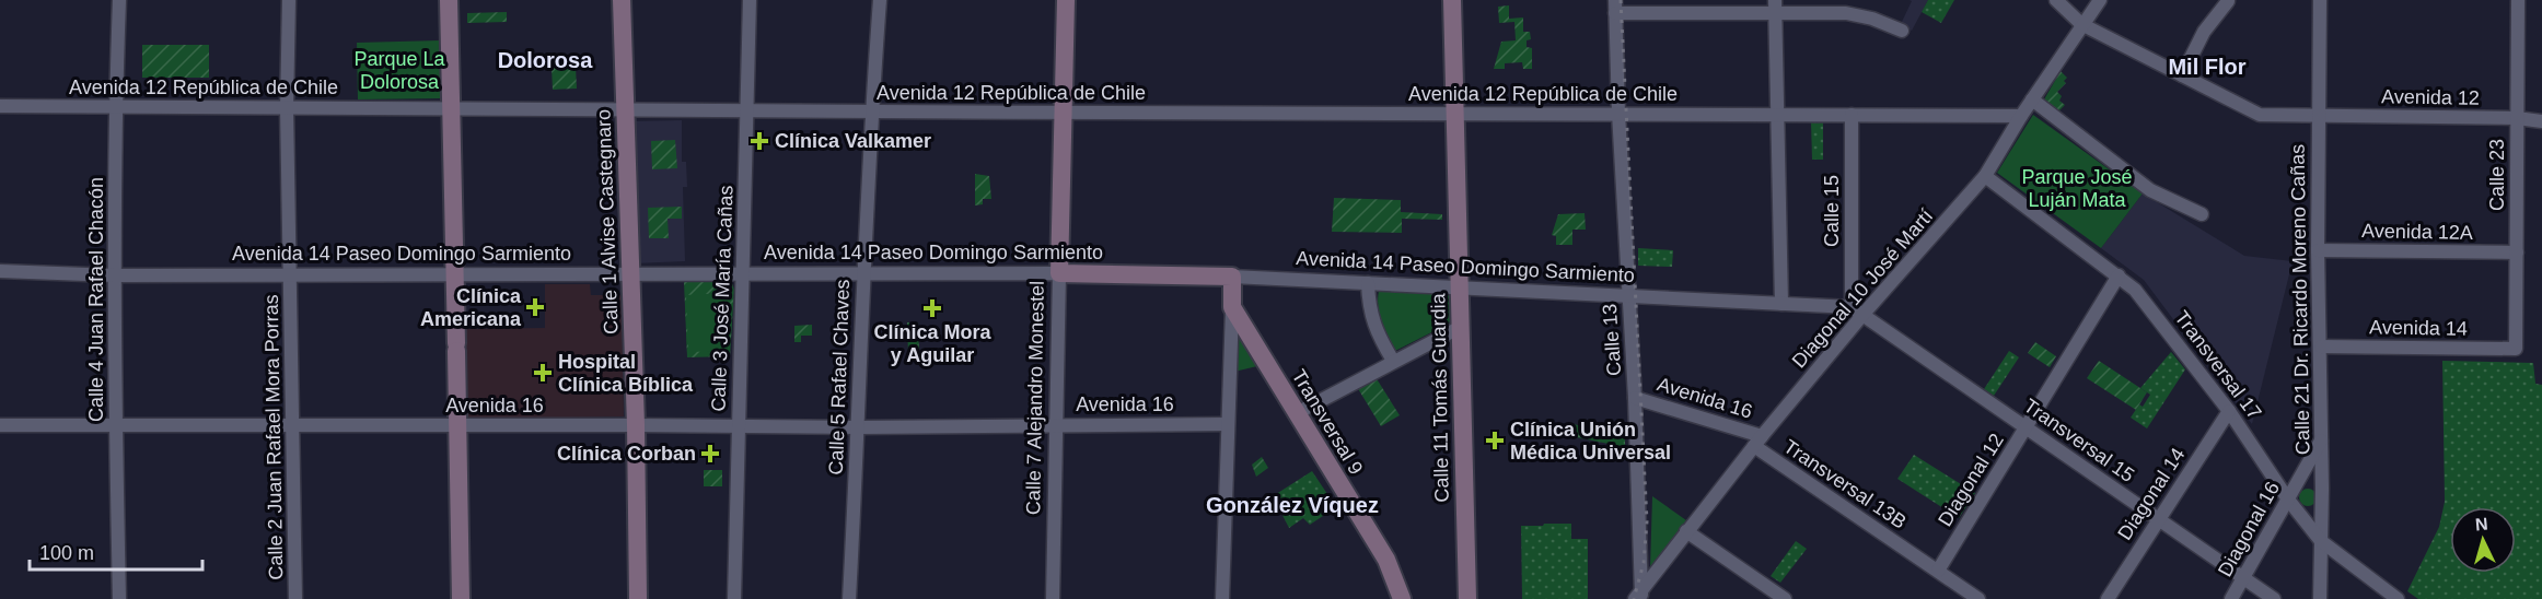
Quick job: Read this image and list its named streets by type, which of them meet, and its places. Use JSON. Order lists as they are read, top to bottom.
{
  "streets": {
    "street": [
      "Avenida 12 República de Chile",
      "Avenida 12",
      "Calle 23",
      "Calle 15",
      "Calle 1 Alvise Castegnaro",
      "Avenida 12A",
      "Avenida 14 Paseo Domingo Sarmiento",
      "Diagonal 10 José Martí",
      "Calle 3 José María Cañas",
      "Calle 4 Juan Rafael Chacón",
      "Calle 21 Dr. Ricardo Moreno Cañas",
      "Avenida 14",
      "Calle 13",
      "Transversal 17",
      "Calle 5 Rafael Chaves",
      "Calle 7 Alejandro Monestel",
      "Calle 11 Tomás Guardia",
      "Avenida 16",
      "Transversal 9",
      "Calle 2 Juan Rafael Mora Porras",
      "Transversal 15",
      "Diagonal 12",
      "Transversal 13B",
      "Diagonal 14",
      "Diagonal 16"
    ]
  },
  "crossings": [
    ["Avenida 12 República de Chile", "Calle 15"],
    ["Avenida 12 República de Chile", "Calle 1 Alvise Castegnaro"],
    ["Avenida 12 República de Chile", "Diagonal 10 José Martí"],
    ["Avenida 12 República de Chile", "Calle 3 José María Cañas"],
    ["Avenida 12 República de Chile", "Calle 4 Juan Rafael Chacón"],
    ["Avenida 12 República de Chile", "Calle 13"],
    ["Avenida 12 República de Chile", "Calle 5 Rafael Chaves"],
    ["Avenida 12 República de Chile", "Calle 7 Alejandro Monestel"],
    ["Avenida 12 República de Chile", "Calle 11 Tomás Guardia"],
    ["Avenida 12 República de Chile", "Calle 2 Juan Rafael Mora Porras"],
    ["Avenida 12", "Calle 23"],
    ["Avenida 12", "Diagonal 10 José Martí"],
    ["Avenida 12", "Calle 21 Dr. Ricardo Moreno Cañas"],
    ["Calle 23", "Avenida 12A"],
    ["Calle 23", "Avenida 14"],
    ["Calle 15", "Avenida 14 Paseo Domingo Sarmiento"],
    ["Calle 15", "Diagonal 10 José Martí"],
    ["Calle 15", "Transversal 15"],
    ["Calle 1 Alvise Castegnaro", "Avenida 14 Paseo Domingo Sarmiento"],
    ["Calle 1 Alvise Castegnaro", "Avenida 16"],
    ["Avenida 12A", "Calle 21 Dr. Ricardo Moreno Cañas"],
    ["Avenida 14 Paseo Domingo Sarmiento", "Diagonal 10 José Martí"],
    ["Avenida 14 Paseo Domingo Sarmiento", "Calle 3 José María Cañas"],
    ["Avenida 14 Paseo Domingo Sarmiento", "Calle 4 Juan Rafael Chacón"],
    ["Avenida 14 Paseo Domingo Sarmiento", "Calle 13"],
    ["Avenida 14 Paseo Domingo Sarmiento", "Calle 5 Rafael Chaves"],
    ["Avenida 14 Paseo Domingo Sarmiento", "Calle 7 Alejandro Monestel"],
    ["Avenida 14 Paseo Domingo Sarmiento", "Calle 11 Tomás Guardia"],
    ["Avenida 14 Paseo Domingo Sarmiento", "Calle 2 Juan Rafael Mora Porras"],
    ["Avenida 14 Paseo Domingo Sarmiento", "Transversal 15"],
    ["Diagonal 10 José Martí", "Calle 13"],
    ["Diagonal 10 José Martí", "Transversal 17"],
    ["Diagonal 10 José Martí", "Avenida 16"],
    ["Diagonal 10 José Martí", "Transversal 15"],
    ["Diagonal 10 José Martí", "Transversal 13B"],
    ["Calle 3 José María Cañas", "Avenida 16"],
    ["Calle 4 Juan Rafael Chacón", "Avenida 16"],
    ["Calle 21 Dr. Ricardo Moreno Cañas", "Avenida 14"],
    ["Calle 21 Dr. Ricardo Moreno Cañas", "Transversal 17"],
    ["Calle 21 Dr. Ricardo Moreno Cañas", "Diagonal 16"],
    ["Calle 13", "Avenida 16"],
    ["Transversal 17", "Diagonal 12"],
    ["Transversal 17", "Diagonal 14"],
    ["Transversal 17", "Diagonal 16"],
    ["Calle 5 Rafael Chaves", "Avenida 16"],
    ["Calle 7 Alejandro Monestel", "Avenida 16"],
    ["Avenida 16", "Calle 2 Juan Rafael Mora Porras"],
    ["Avenida 16", "Transversal 13B"],
    ["Transversal 15", "Diagonal 12"],
    ["Transversal 15", "Diagonal 14"],
    ["Transversal 15", "Diagonal 16"],
    ["Diagonal 12", "Transversal 13B"]
  ],
  "districts": ["Dolorosa", "Mil Flor", "González Víquez"],
  "parks": ["Parque La Dolorosa", "Parque José Luján Mata"],
  "places": {
    "health": [
      "Clínica Valkamer",
      "Clínica Americana",
      "Clínica Mora y Aguilar",
      "Hospital Clínica Bíblica",
      "Clínica Unión Médica Universal",
      "Clínica Corban"
    ]
  },
  "scale_bar": "100 m",
  "north": "top"
}
